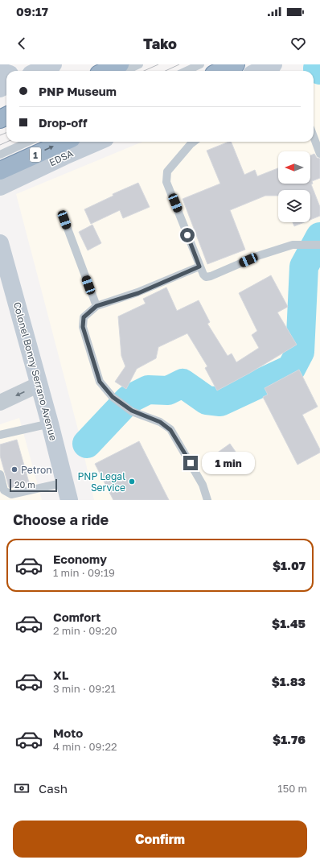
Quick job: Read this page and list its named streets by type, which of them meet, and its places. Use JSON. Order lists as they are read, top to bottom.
{
  "streets": {
    "highway": ["1", "EDSA"],
    "main road": ["Colonel Bonny Serrano Avenue"]
  },
  "places": ["Petron", "PNP Legal Service"],
  "scale_bar": "20 m",
  "north": "left",
  "page": {
    "status": "09:17",
    "header": "Tako",
    "banner": ["PNP Museum", "Drop-off"],
    "bubble": "1 min",
    "scale": "20 m",
    "heading": "Choose a ride",
    "list": [
      {
        "name": "Economy",
        "note": "1 min · 09:19",
        "value": "$1.07"
      },
      {
        "name": "Comfort",
        "note": "2 min · 09:20",
        "value": "$1.45"
      },
      {
        "name": "XL",
        "note": "3 min · 09:21",
        "value": "$1.83"
      },
      {
        "name": "Moto",
        "note": "4 min · 09:22",
        "value": "$1.76"
      }
    ],
    "pay": ["Cash", "150 m"],
    "buttons": "Confirm"
  }
}
